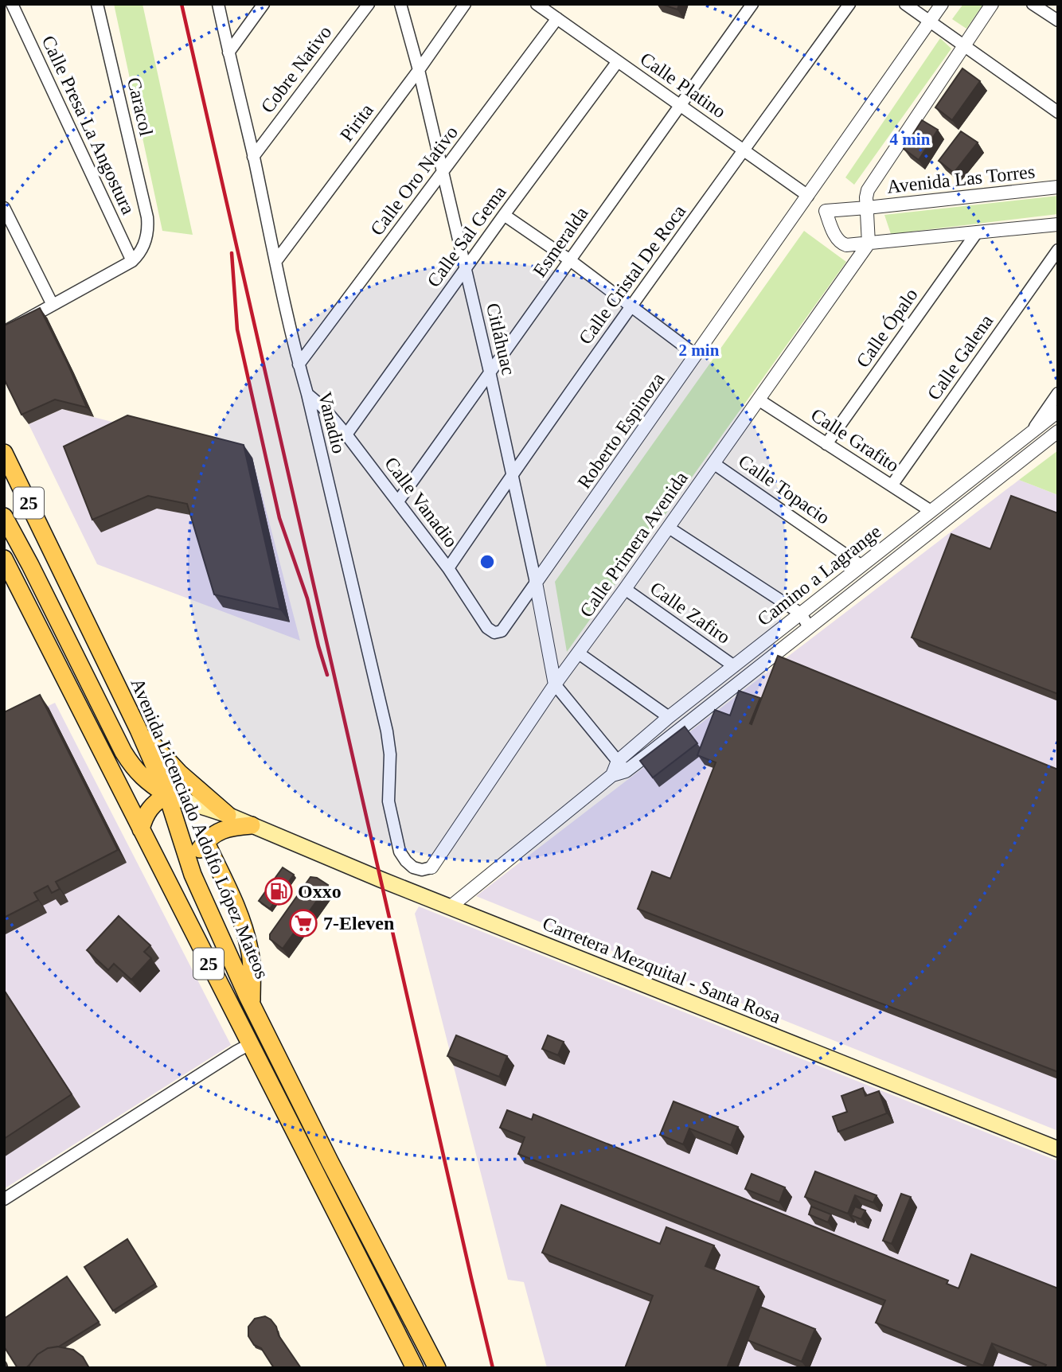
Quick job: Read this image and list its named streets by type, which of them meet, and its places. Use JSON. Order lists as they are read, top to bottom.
{
  "streets": {
    "main road": ["25", "Avenida Licenciado Adolfo López Mateos", "Carretera Mezquital - Santa Rosa"],
    "street": [
      "Cobre Nativo",
      "Calle Platino",
      "Caracol",
      "Pirita",
      "Calle Presa La Angostura",
      "Avenida Las Torres",
      "Calle Oro Nativo",
      "Calle Sal Gema",
      "Esmeralda",
      "Calle Cristal De Roca",
      "Calle Ópalo",
      "Citláhuac",
      "Calle Galena",
      "Vanadio",
      "Roberto Espinoza",
      "Calle Grafito",
      "Calle Topacio",
      "Calle Vanadio",
      "Calle Primera Avenida",
      "Camino a Lagrange",
      "Calle Zafiro"
    ]
  },
  "crossings": [
    ["Cobre Nativo", "Vanadio"],
    ["Calle Platino", "Calle Oro Nativo"],
    ["Calle Platino", "Calle Sal Gema"],
    ["Calle Platino", "Esmeralda"],
    ["Calle Platino", "Calle Cristal De Roca"],
    ["Calle Platino", "Roberto Espinoza"],
    ["Caracol", "Calle Presa La Angostura"],
    ["Pirita", "Citláhuac"],
    ["Pirita", "Vanadio"],
    ["Avenida Las Torres", "Calle Primera Avenida"],
    ["Calle Oro Nativo", "Citláhuac"],
    ["Calle Oro Nativo", "Vanadio"],
    ["Calle Sal Gema", "Citláhuac"],
    ["Calle Sal Gema", "Calle Vanadio"],
    ["Esmeralda", "Citláhuac"],
    ["Esmeralda", "Calle Vanadio"],
    ["Calle Cristal De Roca", "Citláhuac"],
    ["Calle Cristal De Roca", "Calle Vanadio"],
    ["Calle Ópalo", "Calle Grafito"],
    ["Citláhuac", "Roberto Espinoza"],
    ["Citláhuac", "Calle Primera Avenida"],
    ["Calle Galena", "Calle Grafito"],
    ["Vanadio", "Calle Vanadio"],
    ["Vanadio", "Calle Primera Avenida"],
    ["Roberto Espinoza", "Calle Vanadio"],
    ["Calle Grafito", "Calle Primera Avenida"],
    ["Calle Grafito", "Camino a Lagrange"],
    ["Calle Topacio", "Calle Primera Avenida"],
    ["Calle Topacio", "Camino a Lagrange"],
    ["Calle Primera Avenida", "Calle Zafiro"],
    ["Camino a Lagrange", "Calle Zafiro"],
    ["Camino a Lagrange", "Carretera Mezquital - Santa Rosa"],
    ["Avenida Licenciado Adolfo López Mateos", "Carretera Mezquital - Santa Rosa"]
  ],
  "places": {
    "fuel station": ["Oxxo"],
    "supermarket": ["7-Eleven"]
  },
  "rings": ["4 min", "2 min"]
}
